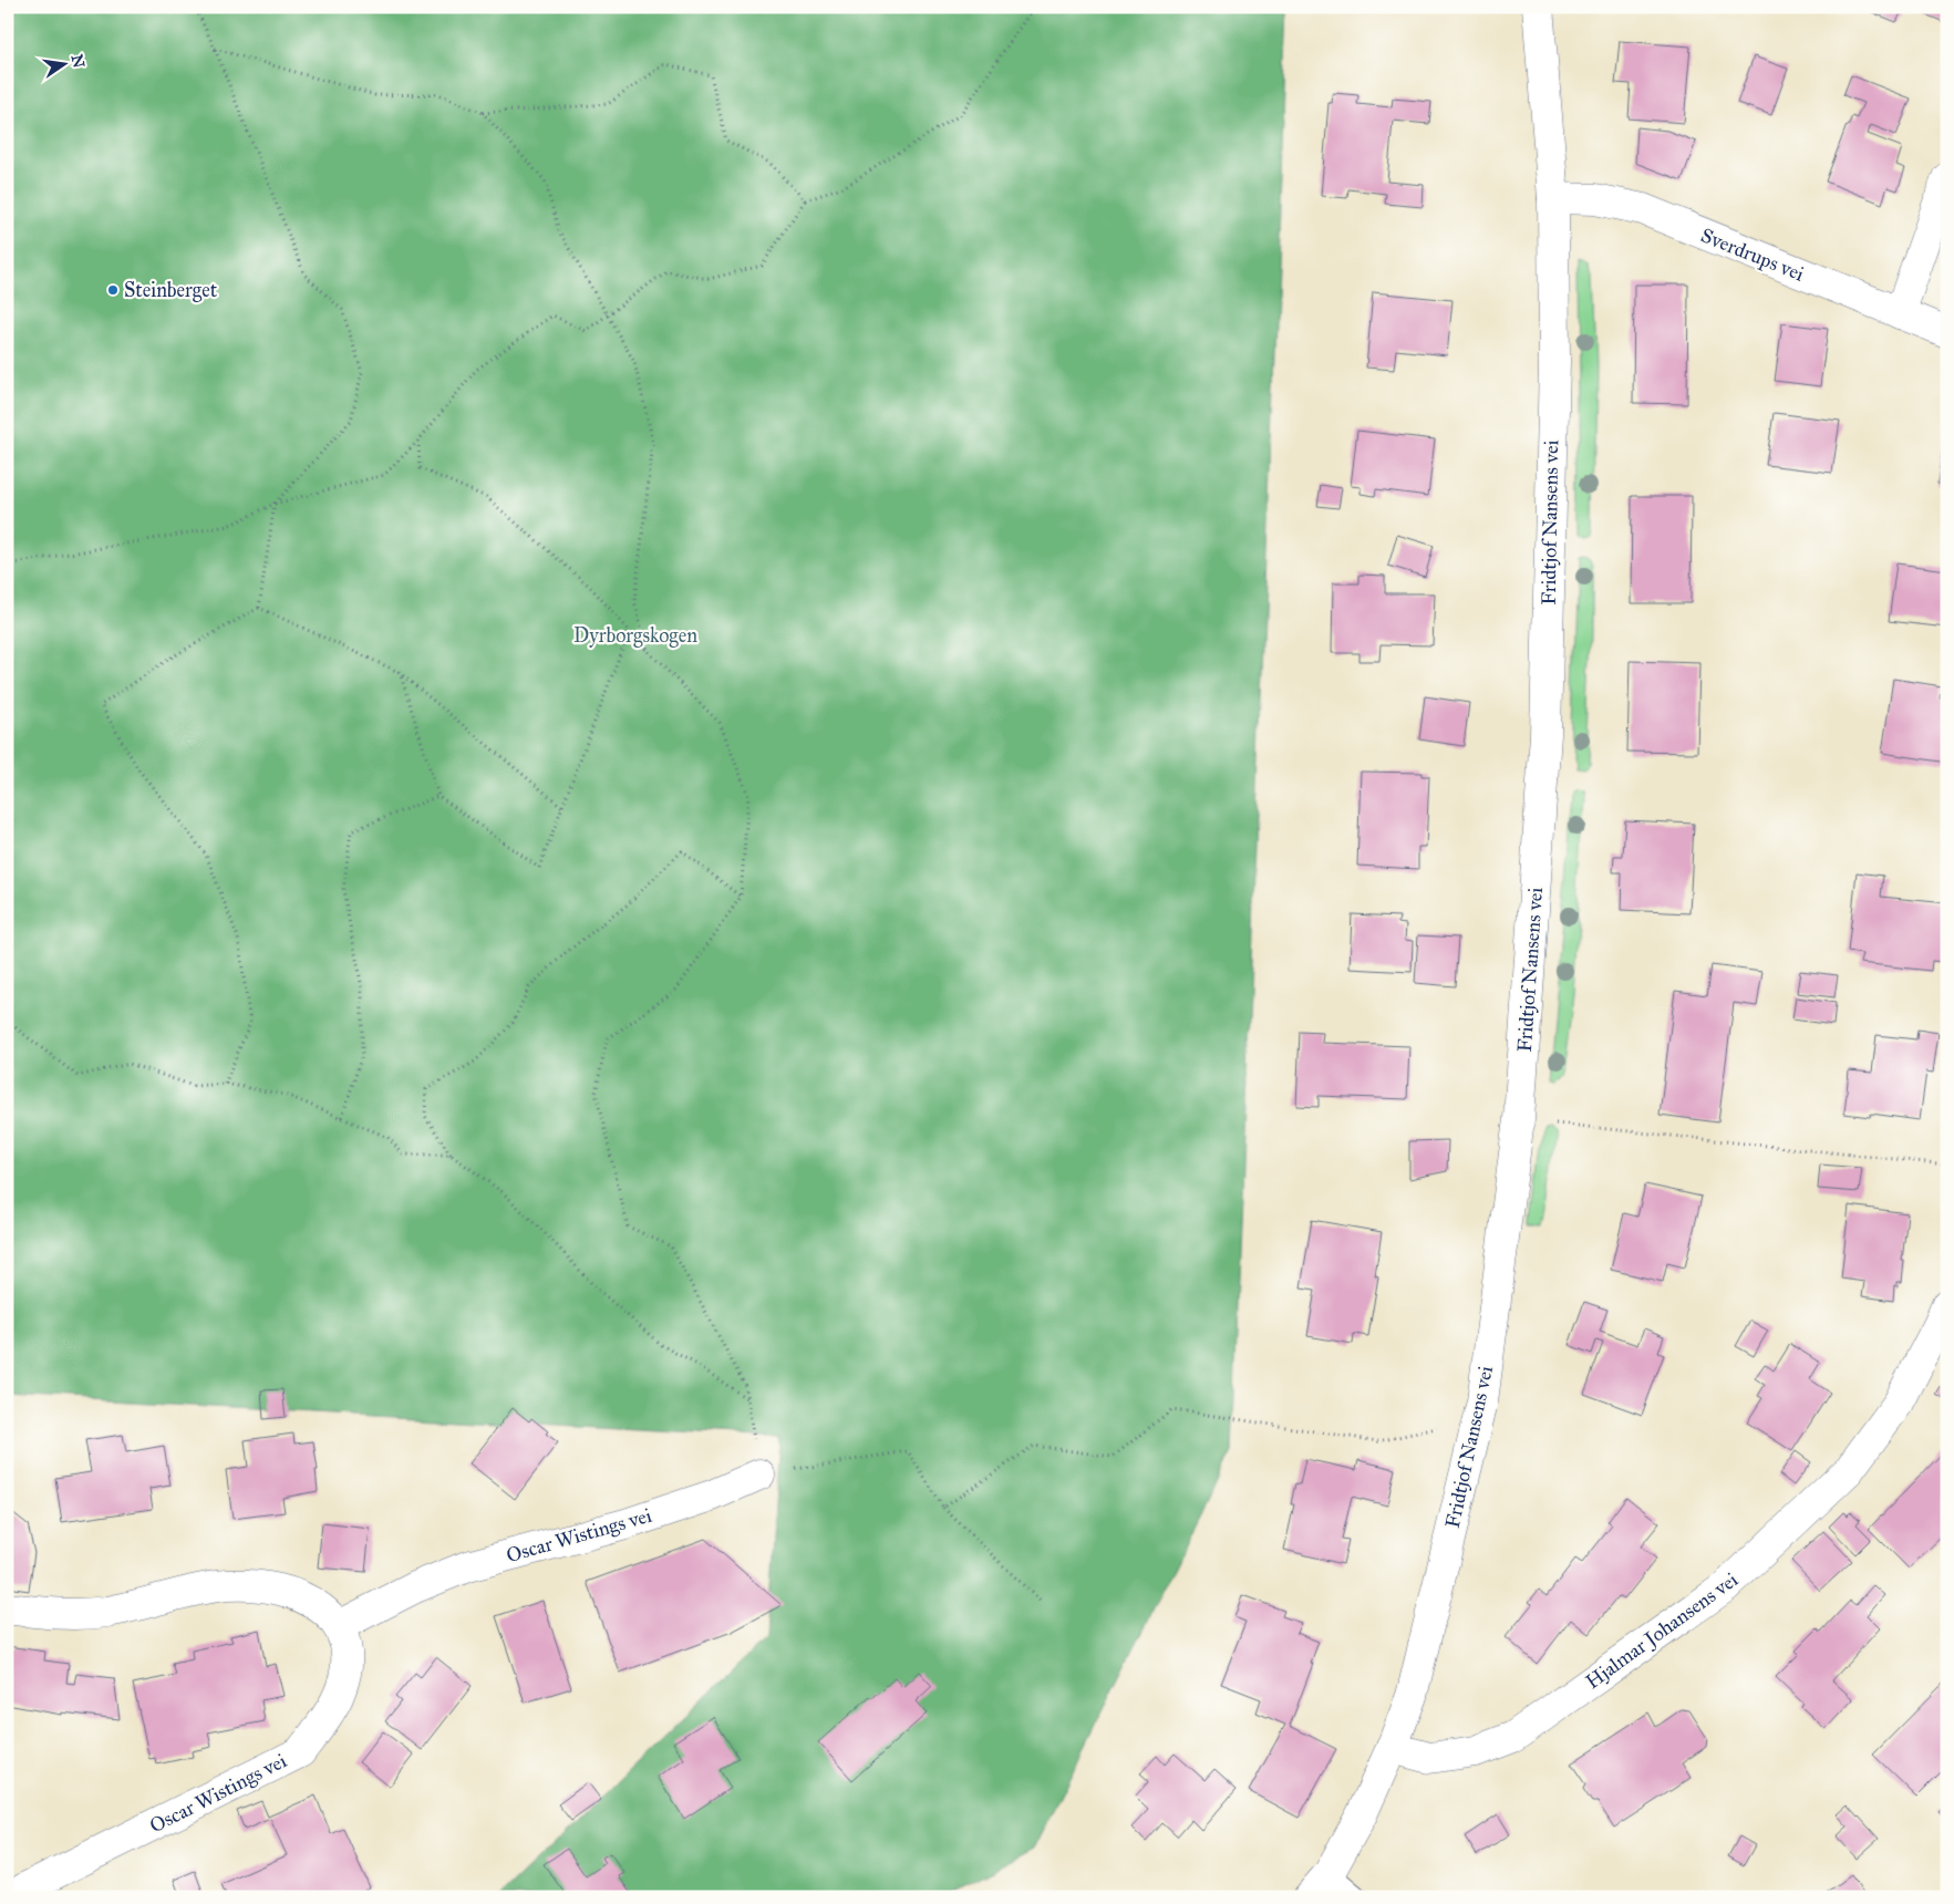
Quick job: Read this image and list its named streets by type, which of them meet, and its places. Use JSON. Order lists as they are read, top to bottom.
{
  "streets": {
    "street": [
      "Sverdrups vei",
      "Fridtjof Nansens vei",
      "Oscar Wistings vei",
      "Hjalmar Johansens vei"
    ]
  },
  "crossings": [
    ["Sverdrups vei", "Fridtjof Nansens vei"],
    ["Fridtjof Nansens vei", "Hjalmar Johansens vei"]
  ],
  "parks": ["Dyrborgskogen"],
  "places": ["Steinberget"],
  "north": "right"
}
